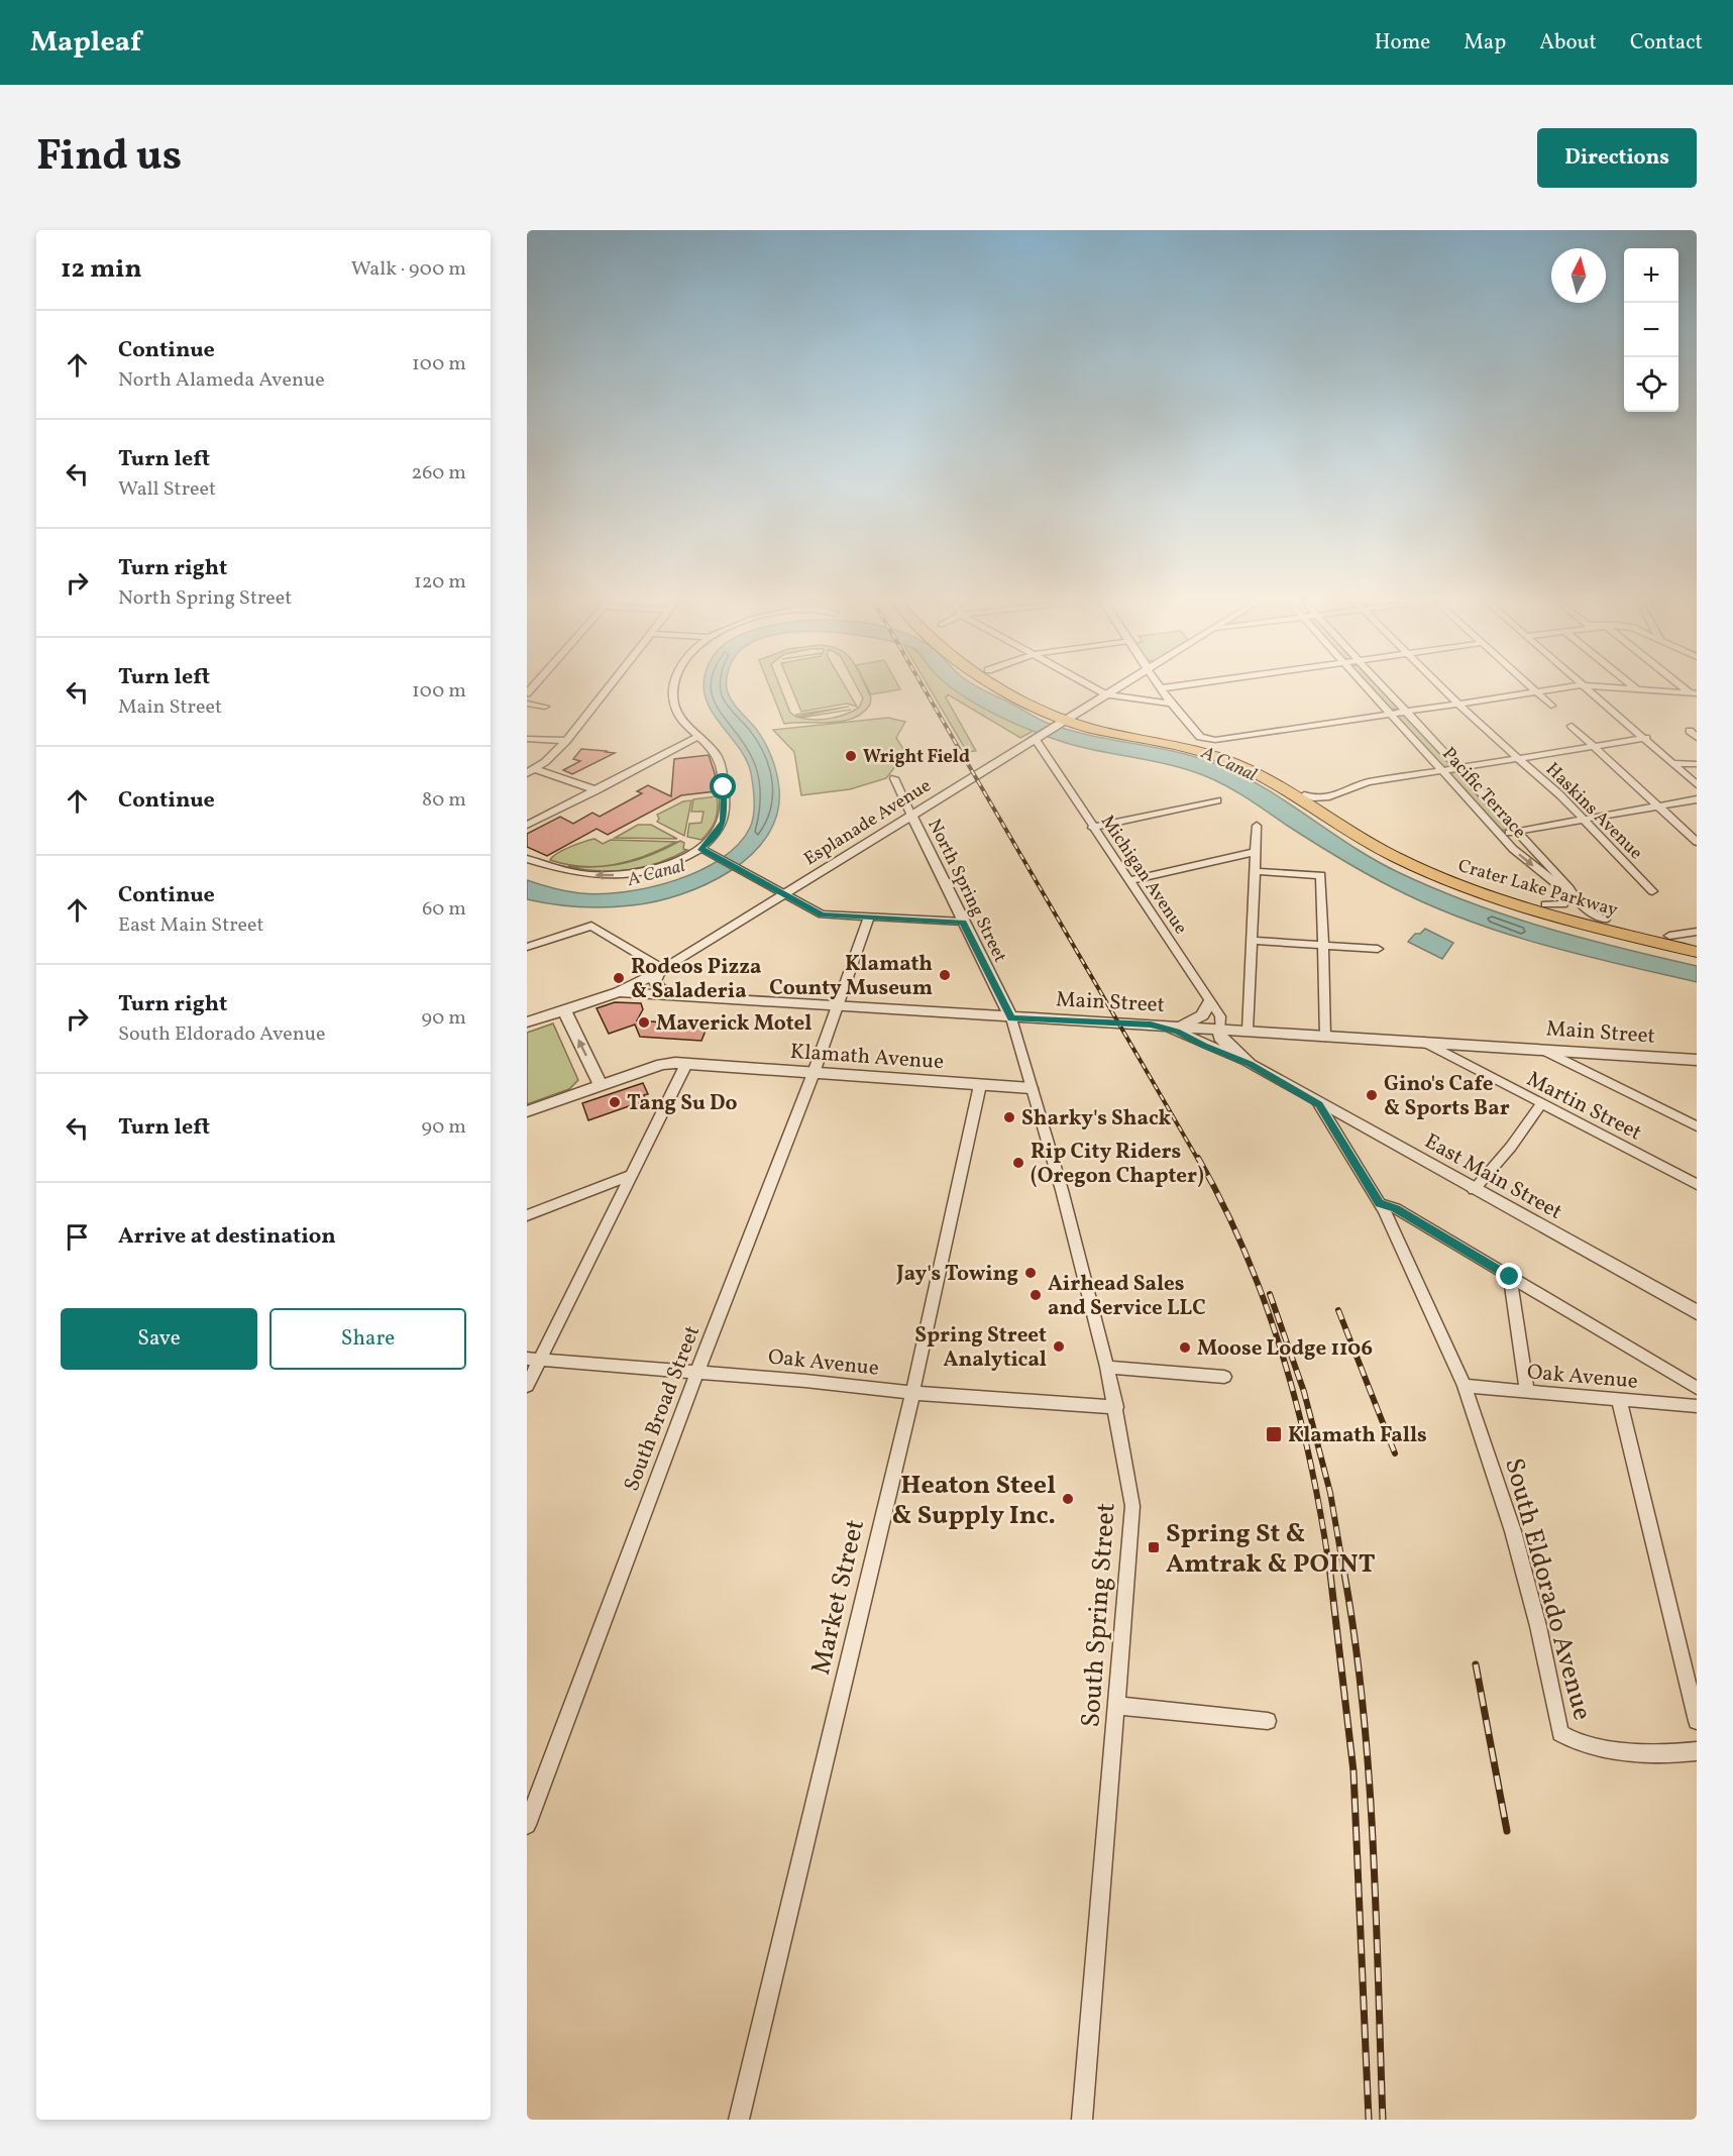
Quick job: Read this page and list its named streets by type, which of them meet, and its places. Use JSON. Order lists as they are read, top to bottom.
{
  "streets": {
    "main road": ["Crater Lake Parkway"],
    "street": [
      "Pacific Terrace",
      "Haskins Avenue",
      "Esplanade Avenue",
      "Michigan Avenue",
      "North Spring Street",
      "Main Street",
      "Klamath Avenue",
      "Martin Street",
      "East Main Street",
      "Oak Avenue",
      "South Broad Street",
      "South Eldorado Avenue",
      "Market Street",
      "South Spring Street"
    ]
  },
  "crossings": [
    ["Pacific Terrace", "Crater Lake Parkway"],
    ["Esplanade Avenue", "Michigan Avenue"],
    ["Esplanade Avenue", "Crater Lake Parkway"],
    ["Esplanade Avenue", "North Spring Street"],
    ["Esplanade Avenue", "Main Street"],
    ["Michigan Avenue", "Main Street"],
    ["Michigan Avenue", "East Main Street"],
    ["North Spring Street", "Main Street"],
    ["North Spring Street", "South Spring Street"],
    ["Main Street", "Martin Street"],
    ["Main Street", "East Main Street"],
    ["Main Street", "South Broad Street"],
    ["Main Street", "South Spring Street"],
    ["Klamath Avenue", "South Broad Street"],
    ["Klamath Avenue", "Market Street"],
    ["Klamath Avenue", "South Spring Street"],
    ["East Main Street", "South Eldorado Avenue"],
    ["Oak Avenue", "South Broad Street"],
    ["Oak Avenue", "South Eldorado Avenue"],
    ["Oak Avenue", "Market Street"],
    ["Oak Avenue", "South Spring Street"]
  ],
  "water": ["A Canal"],
  "places": {
    "other": [
      "Wright Field",
      "Klamath County Museum",
      "Rodeos Pizza & Saladeria",
      "Maverick Motel",
      "Gino's Cafe & Sports Bar",
      "Tang Su Do",
      "Sharky's Shack",
      "Rip City Riders (Oregon Chapter)",
      "Jay's Towing",
      "Airhead Sales and Service LLC",
      "Spring Street Analytical",
      "Moose Lodge 1106",
      "Heaton Steel & Supply Inc."
    ],
    "transit": ["Klamath Falls", "Spring St & Amtrak & POINT"]
  },
  "north": "top",
  "page": {
    "header": "Mapleaf",
    "nav": [
      "Home",
      "Map",
      "About",
      "Contact"
    ],
    "title": "Find us",
    "buttons": [
      "Directions",
      ["Save", "Share"]
    ],
    "heading": ["12 min", "Walk · 900 m"],
    "map_buttons": ["+", "−"],
    "list": [
      ["Continue", "North Alameda Avenue", "100 m"],
      ["Turn left", "Wall Street", "260 m"],
      ["Turn right", "North Spring Street", "120 m"],
      ["Turn left", "Main Street", "100 m"],
      ["Continue", "80 m"],
      ["Continue", "East Main Street", "60 m"],
      ["Turn right", "South Eldorado Avenue", "90 m"],
      ["Turn left", "90 m"],
      "Arrive at destination"
    ]
  }
}
